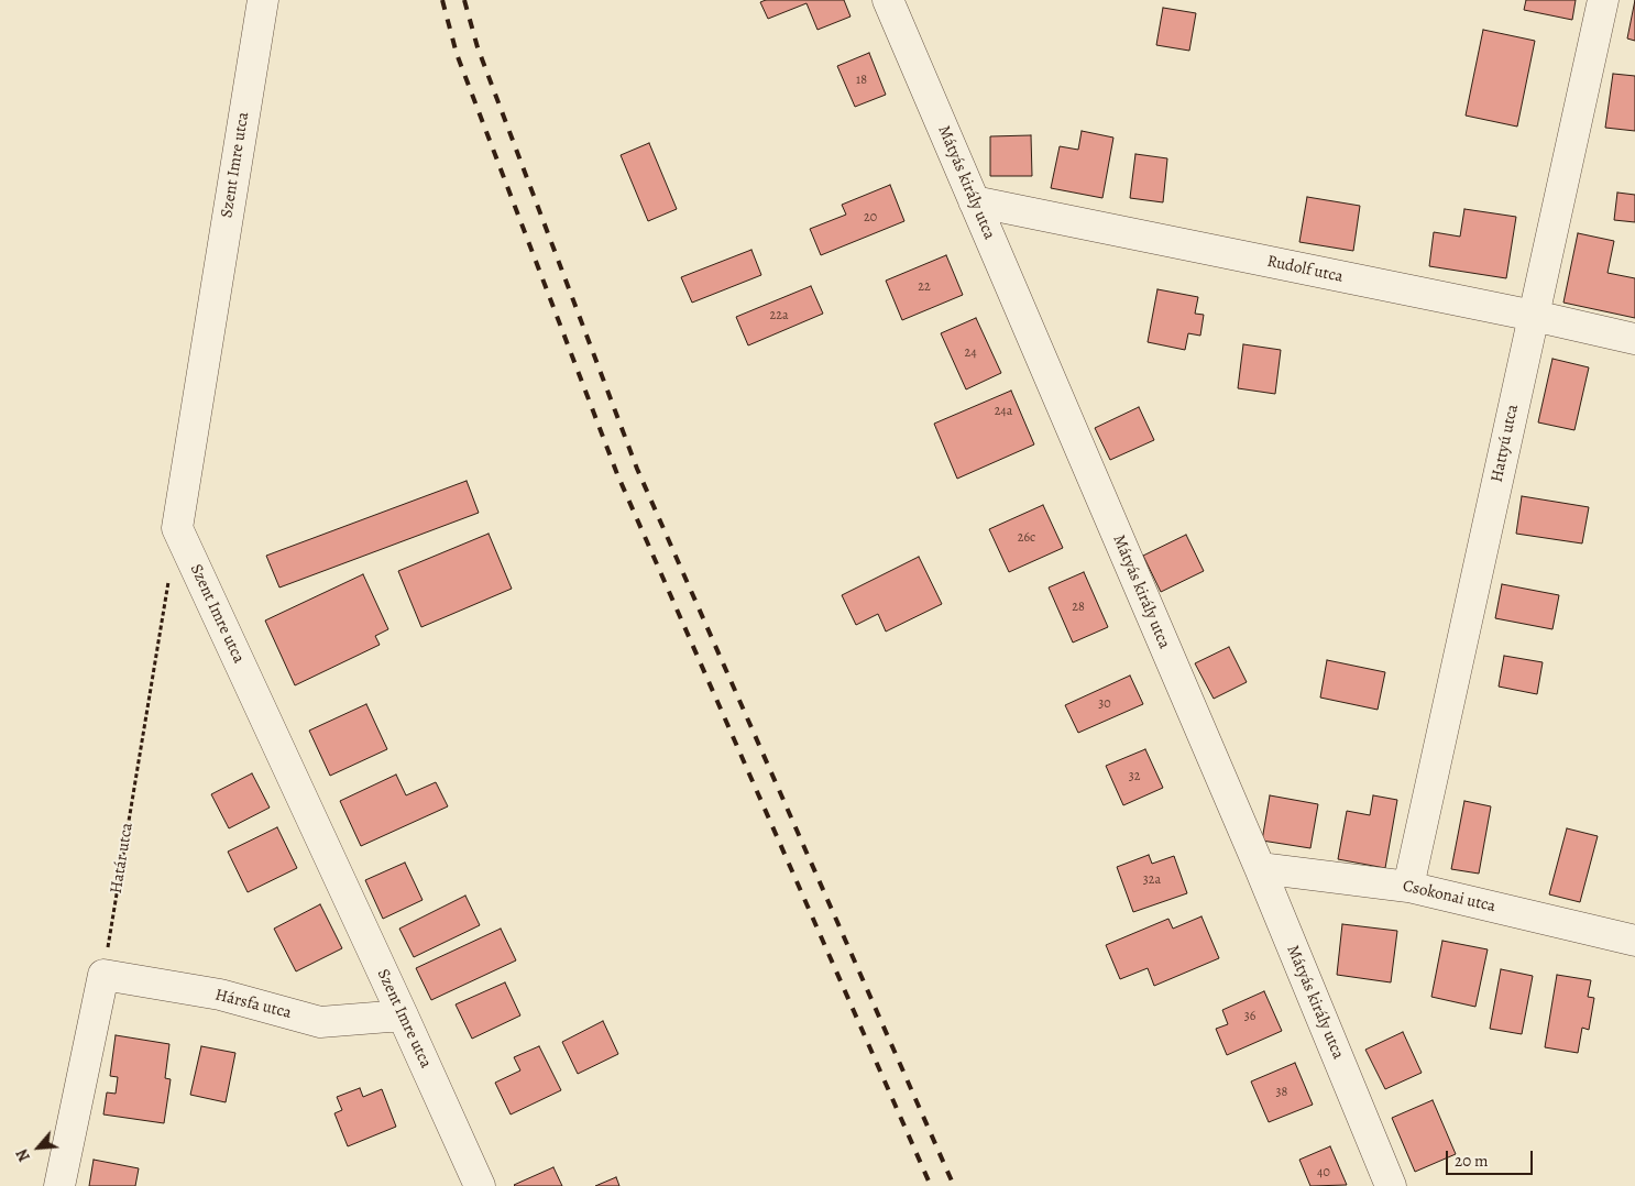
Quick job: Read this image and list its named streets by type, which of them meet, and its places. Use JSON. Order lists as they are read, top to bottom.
{
  "streets": {
    "street": [
      "Szent Imre utca",
      "Mátyás király utca",
      "Rudolf utca",
      "Hattyú utca",
      "Csokonai utca",
      "Hársfa utca"
    ],
    "path": ["Határ utca"]
  },
  "crossings": [
    ["Szent Imre utca", "Hársfa utca"],
    ["Mátyás király utca", "Rudolf utca"],
    ["Mátyás király utca", "Csokonai utca"],
    ["Rudolf utca", "Hattyú utca"],
    ["Hattyú utca", "Csokonai utca"],
    ["Határ utca", "Hársfa utca"]
  ],
  "house_numbers": [
    "18",
    "20",
    "22",
    "22a",
    "24",
    "24a",
    "26c",
    "28",
    "30",
    "32",
    "32a",
    "36",
    "38",
    "40"
  ],
  "scale_bar": "20 m",
  "north": "bottom left"
}
